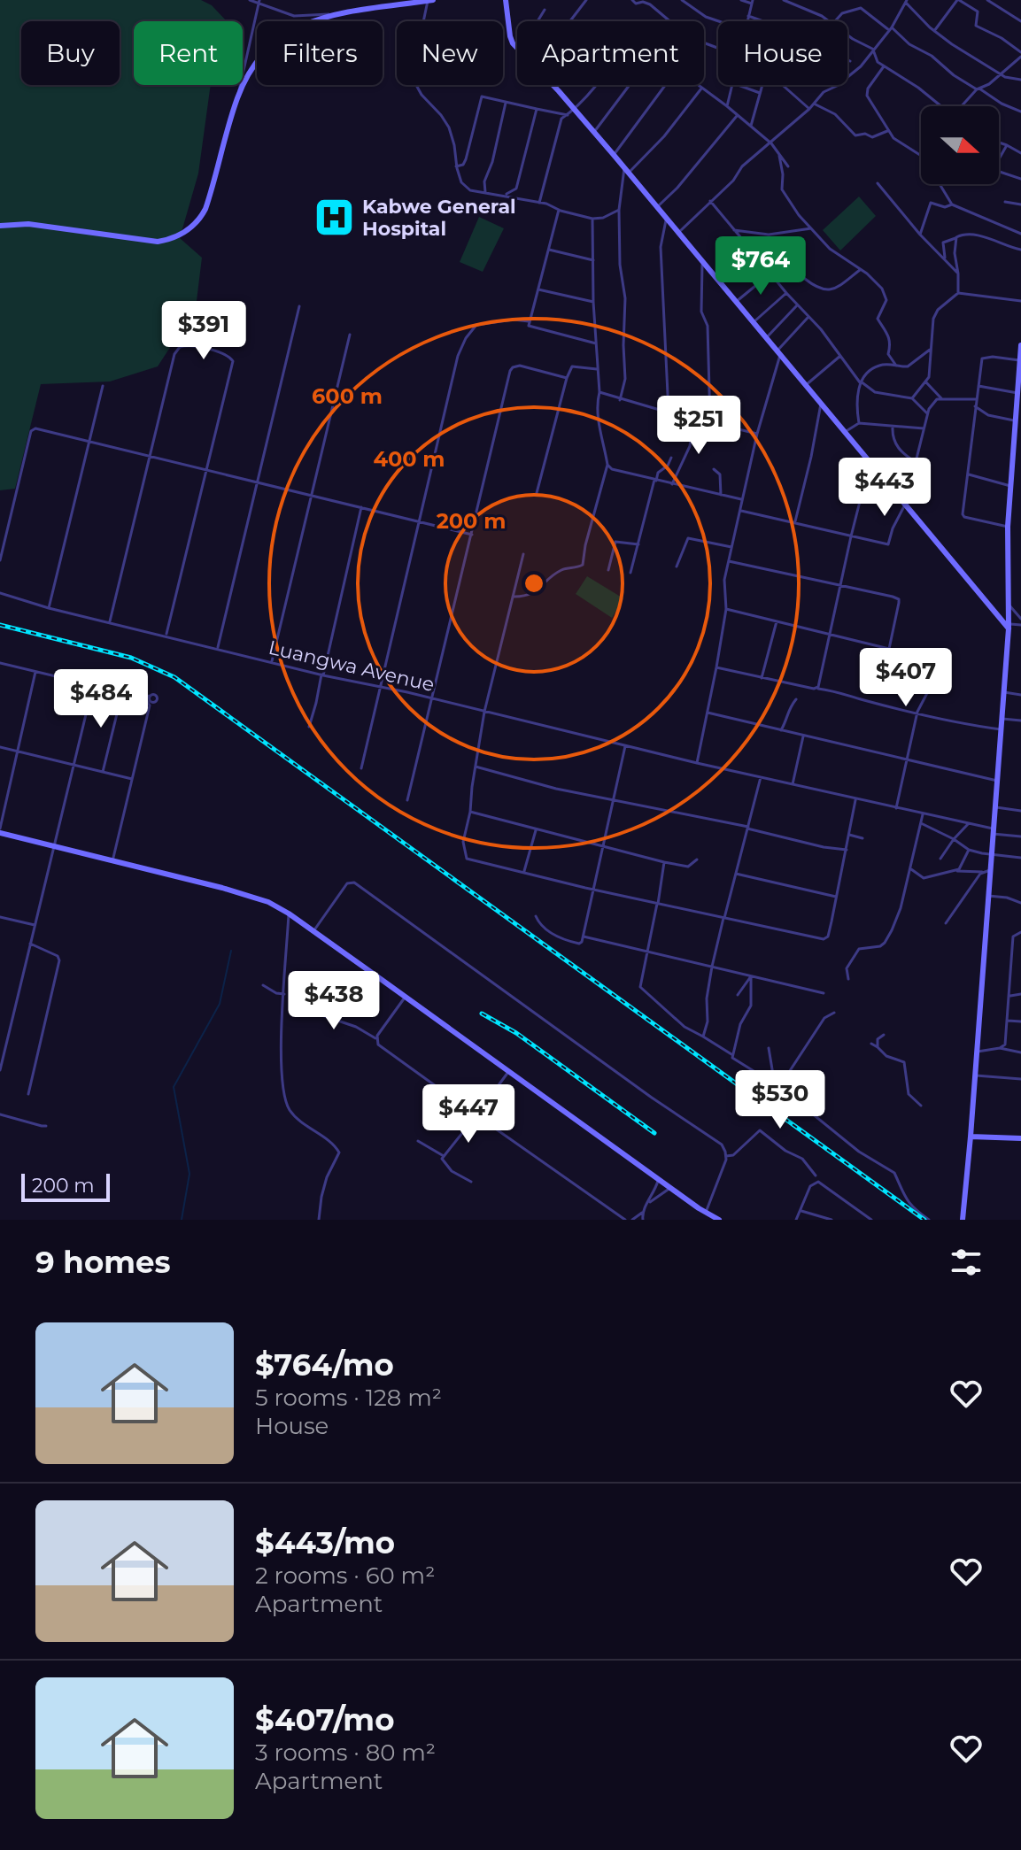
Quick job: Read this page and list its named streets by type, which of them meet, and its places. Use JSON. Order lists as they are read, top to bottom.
{
  "streets": {
    "street": ["Luangwa Avenue"]
  },
  "places": {
    "hospital": ["Kabwe General Hospital"]
  },
  "scale_bar": "200 m",
  "north": "right",
  "page": {
    "chip": [
      "Buy",
      "Rent",
      "Filters",
      "New",
      "Apartment",
      "House"
    ],
    "price": [
      "$764",
      "$391",
      "$251",
      "$443",
      "$407",
      "$484",
      "$438",
      "$530",
      "$447"
    ],
    "scale": "200 m",
    "heading": "9 homes",
    "list": [
      {
        "name": "$764/mo",
        "note": "5 rooms · 128 m² · House"
      },
      {
        "name": "$443/mo",
        "note": "2 rooms · 60 m² · Apartment"
      },
      {
        "name": "$407/mo",
        "note": "3 rooms · 80 m² · Apartment"
      }
    ]
  },
  "rings": ["600 m", "400 m", "200 m"]
}
